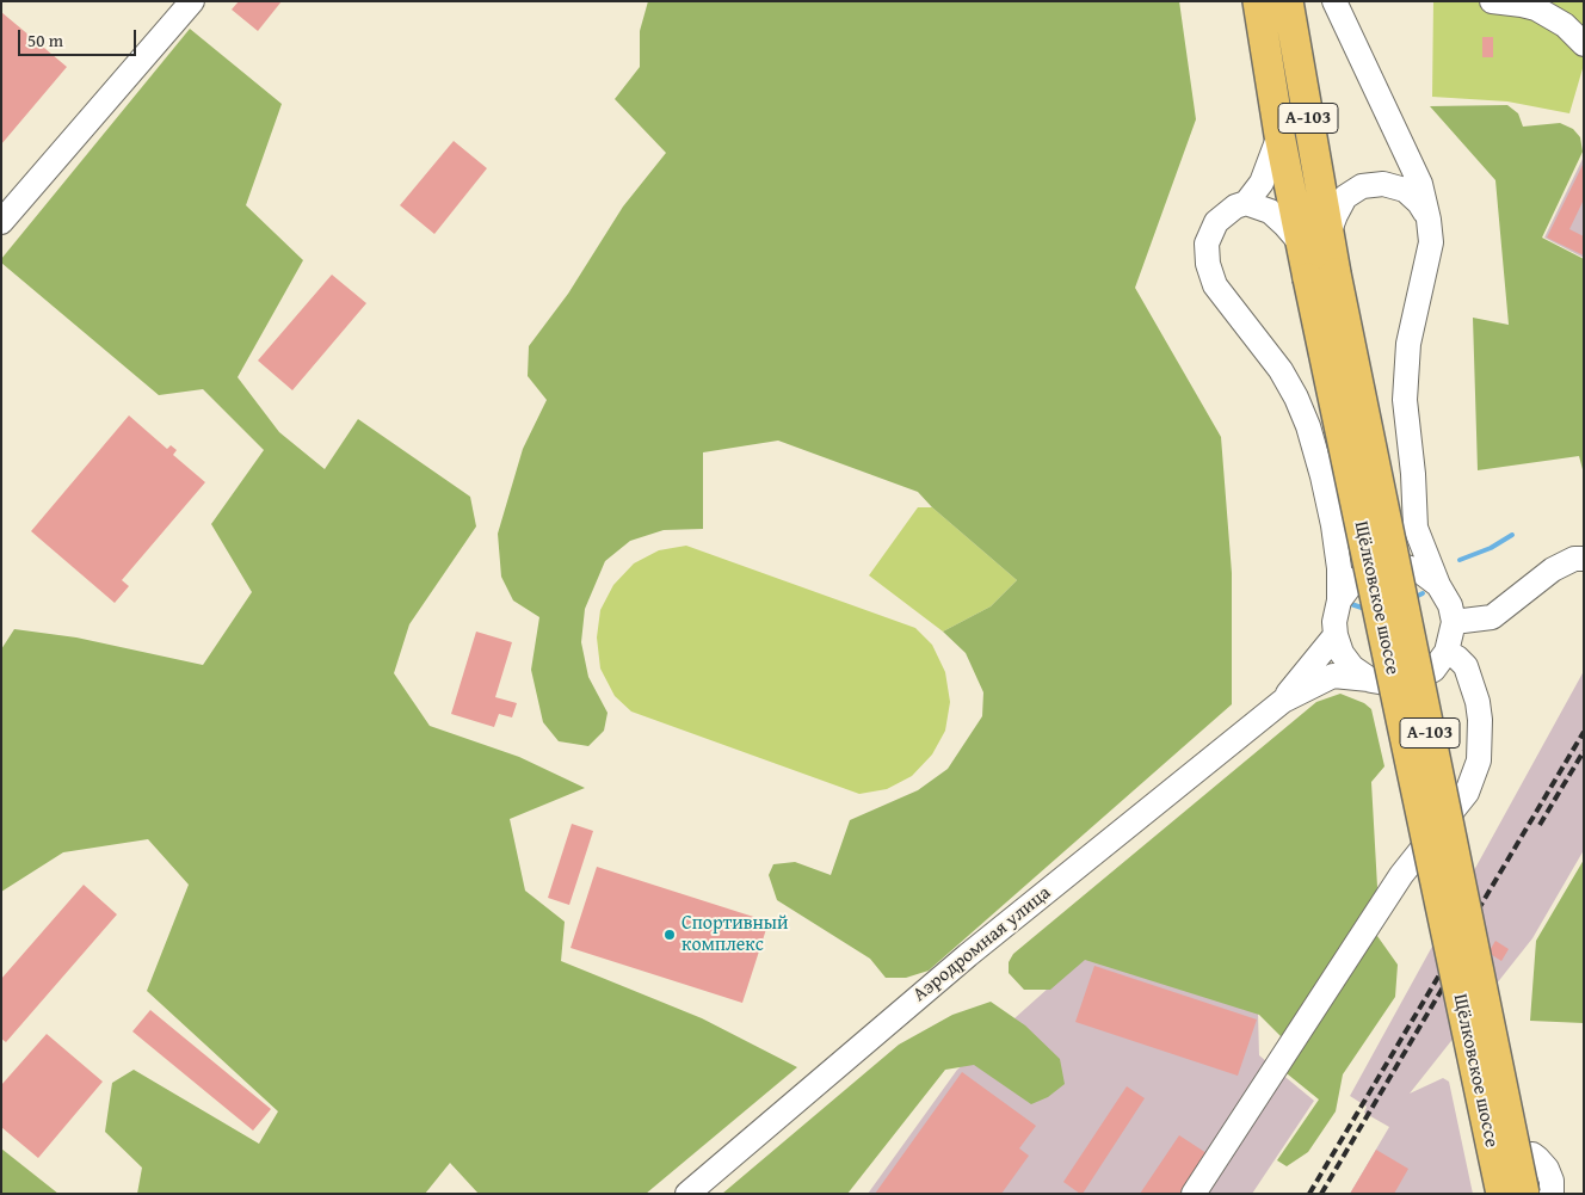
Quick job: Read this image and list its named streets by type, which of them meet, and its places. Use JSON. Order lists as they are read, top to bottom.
{
  "streets": {
    "main road": ["А-103", "Щёлковское шоссе"],
    "street": ["Аэродромная улица"]
  },
  "places": ["Спортивный комплекс"],
  "scale_bar": "50 m"
}
